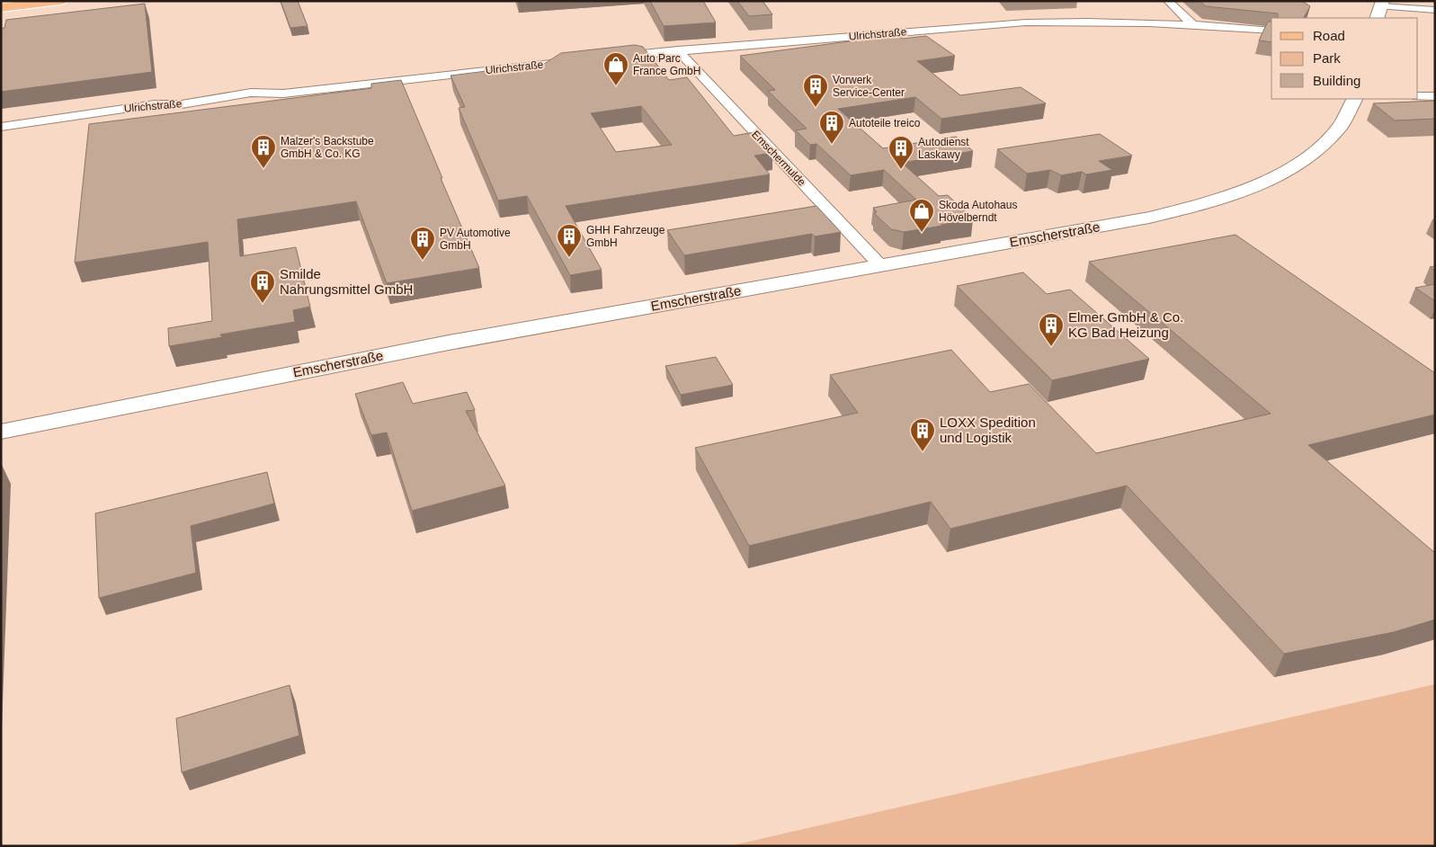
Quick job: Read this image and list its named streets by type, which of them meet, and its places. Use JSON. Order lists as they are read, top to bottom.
{
  "streets": {
    "street": ["Ulrichstraße", "Emschermulde", "Emscherstraße"]
  },
  "crossings": [
    ["Ulrichstraße", "Emschermulde"],
    ["Emschermulde", "Emscherstraße"]
  ],
  "places": {
    "shop": ["Auto Parc France GmbH", "Skoda Autohaus Hövelberndt"],
    "building": [
      "Vorwerk Service-Center",
      "Autoteile treico",
      "Malzer's Backstube GmbH & Co. KG",
      "Autodienst Laskawy",
      "GHH Fahrzeuge GmbH",
      "PV Automotive GmbH",
      "Smilde Nahrungsmittel GmbH",
      "Elmer GmbH & Co. KG Bad Heizung",
      "LOXX Spedition und Logistik"
    ]
  },
  "legend": ["Road", "Park", "Building"]
}
